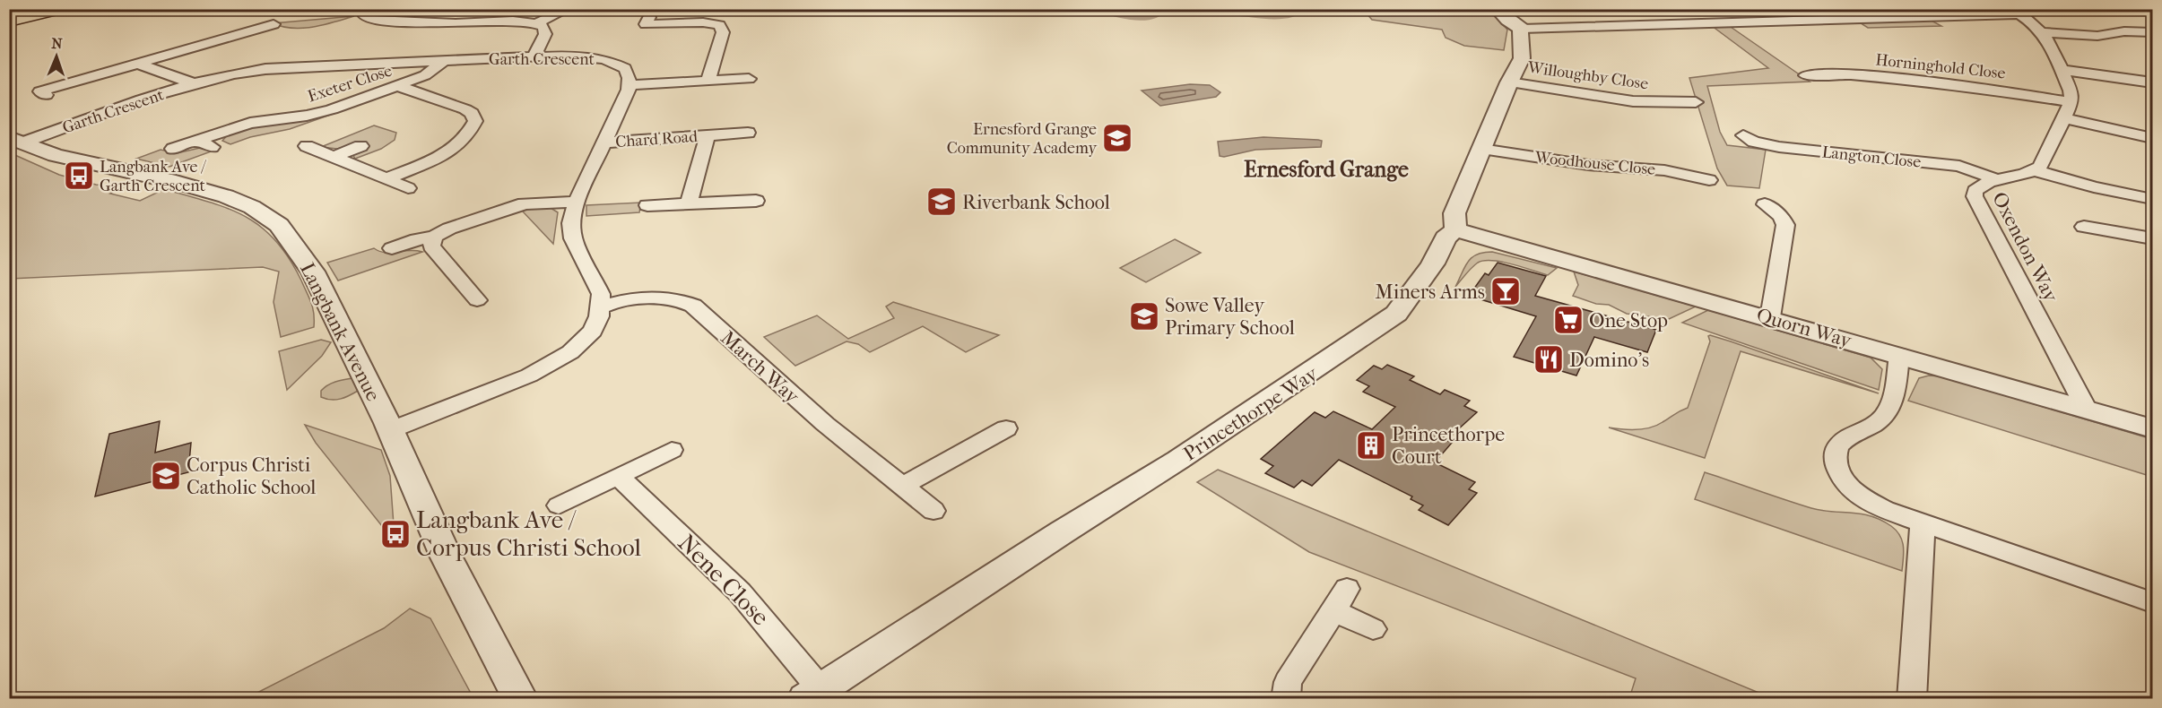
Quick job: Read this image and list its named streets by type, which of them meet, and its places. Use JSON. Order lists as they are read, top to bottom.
{
  "streets": {
    "street": [
      "Garth Crescent",
      "Horninghold Close",
      "Willoughby Close",
      "Exeter Close",
      "Chard Road",
      "Langton Close",
      "Woodhouse Close",
      "Oxendon Way",
      "Quorn Way",
      "Langbank Avenue",
      "March Way",
      "Princethorpe Way",
      "Nene Close"
    ]
  },
  "crossings": [
    ["Garth Crescent", "Exeter Close"],
    ["Garth Crescent", "Langbank Avenue"],
    ["Langton Close", "Oxendon Way"],
    ["Oxendon Way", "Quorn Way"],
    ["Quorn Way", "Princethorpe Way"],
    ["Princethorpe Way", "Nene Close"]
  ],
  "districts": ["Ernesford Grange"],
  "places": {
    "school or university": [
      "Ernesford Grange Community Academy",
      "Riverbank School",
      "Sowe Valley Primary School",
      "Corpus Christi Catholic School"
    ],
    "bus stop": ["Langbank Ave / Garth Crescent", "Langbank Ave / Corpus Christi School"],
    "bar": ["Miners Arms"],
    "supermarket": ["One Stop"],
    "restaurant": ["Domino's"],
    "building": ["Princethorpe Court"]
  },
  "north": "top"
}
